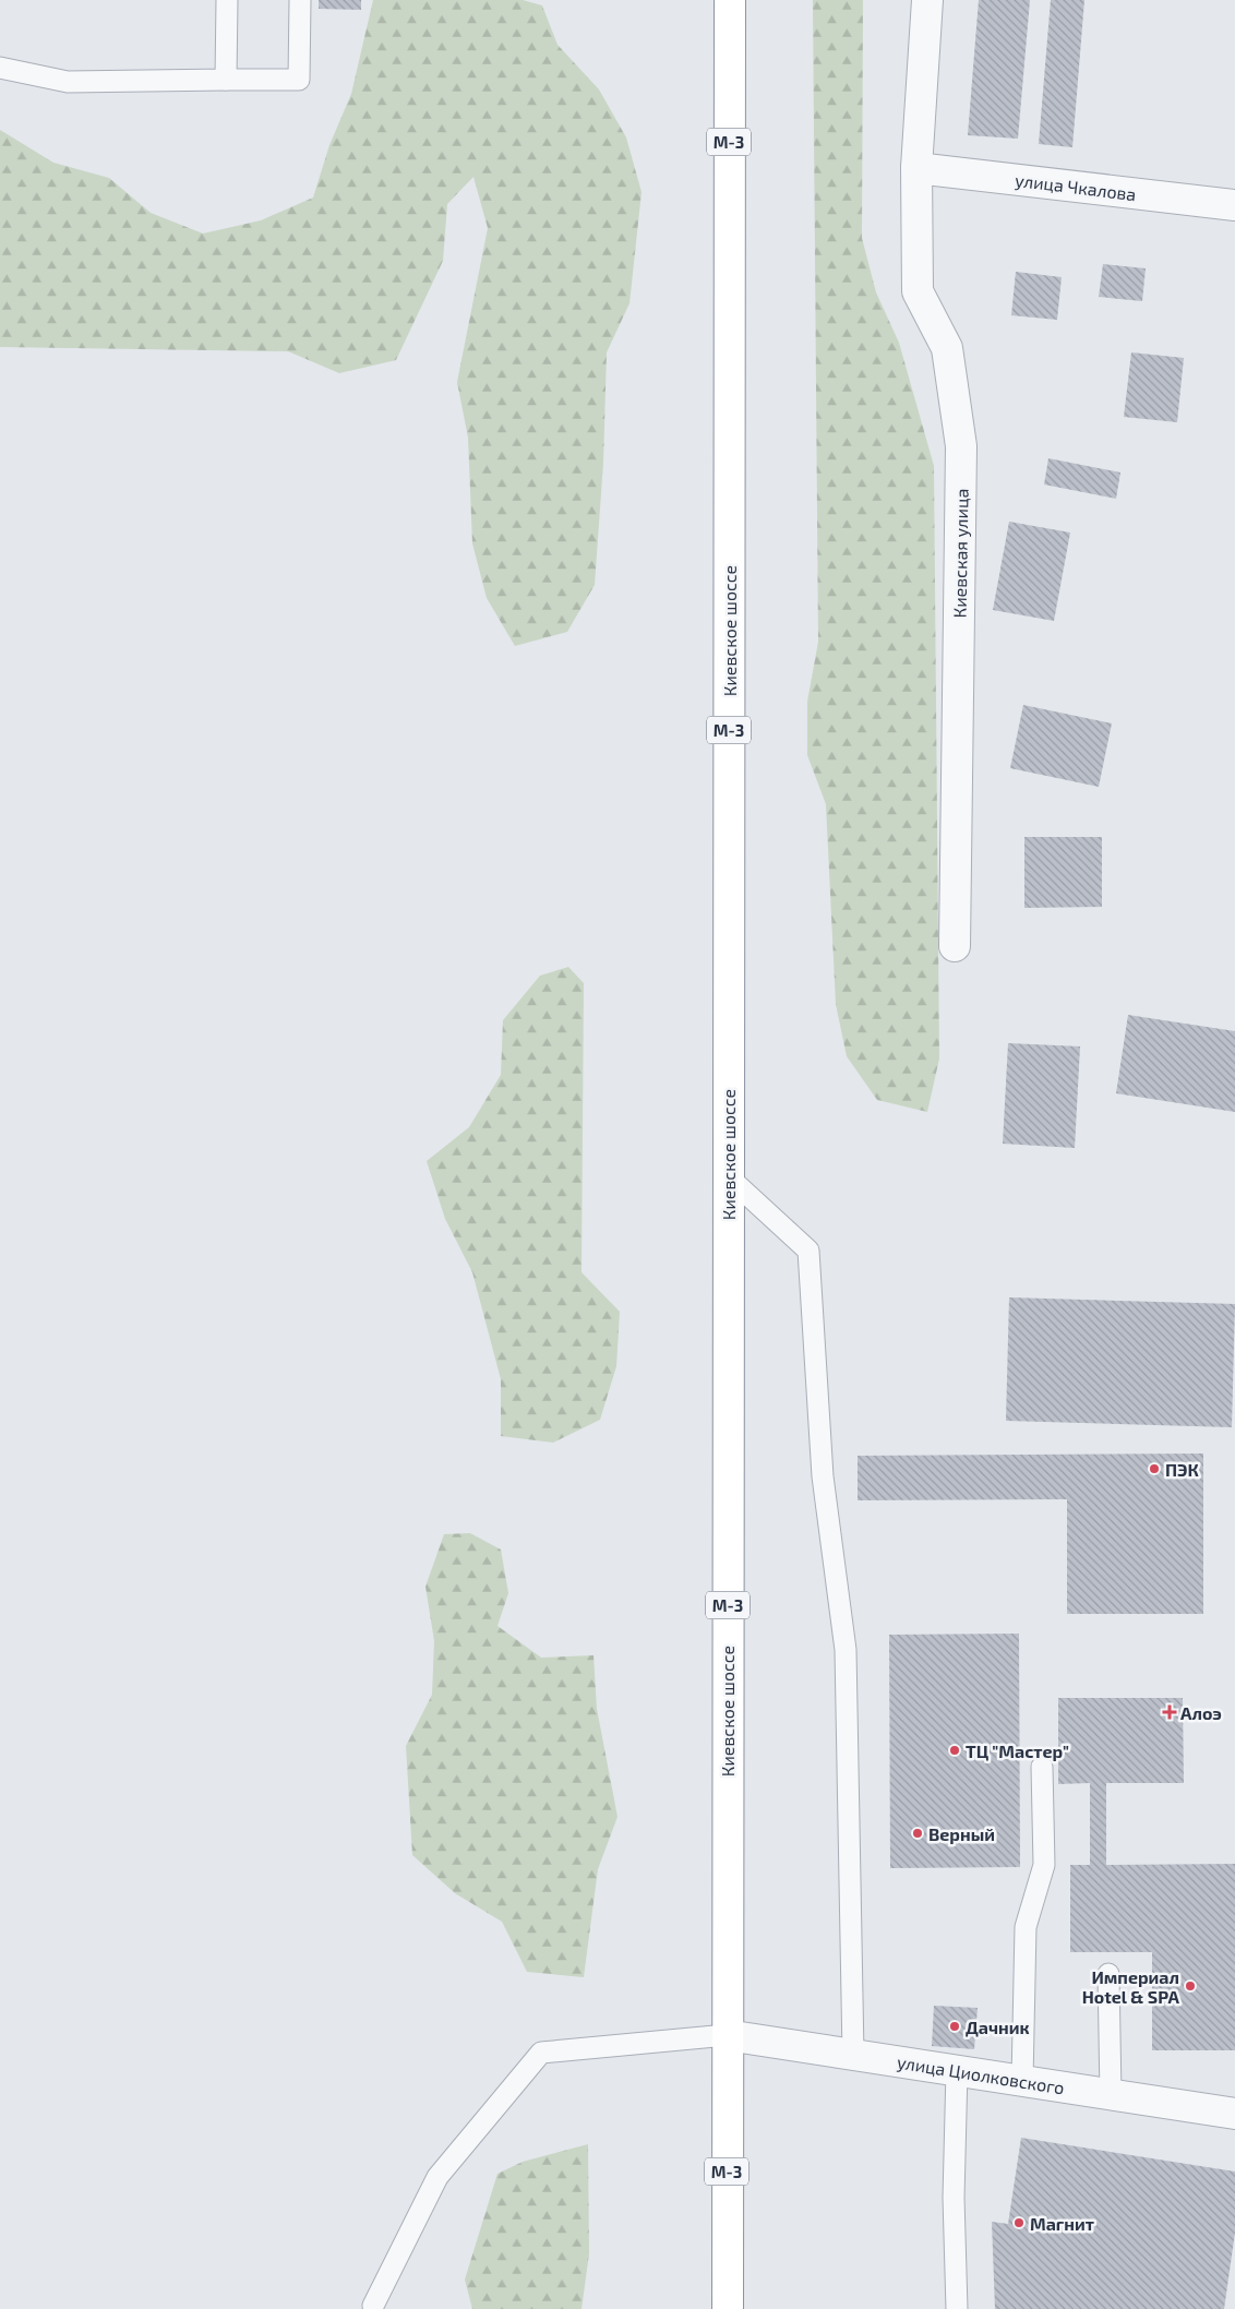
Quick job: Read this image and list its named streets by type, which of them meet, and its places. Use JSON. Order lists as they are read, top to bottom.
{
  "streets": {
    "highway": ["М-3", "Киевское шоссе"],
    "street": ["улица Чкалова", "Киевская улица", "улица Циолковского"]
  },
  "crossings": [
    ["улица Чкалова", "Киевская улица"],
    ["Киевское шоссе", "улица Циолковского"]
  ],
  "places": {
    "other": [
      "ПЭК",
      "ТЦ \"Мастер\"",
      "Верный",
      "Империал Hotel & SPA",
      "Дачник",
      "Магнит"
    ],
    "health": ["Алоэ"]
  }
}
